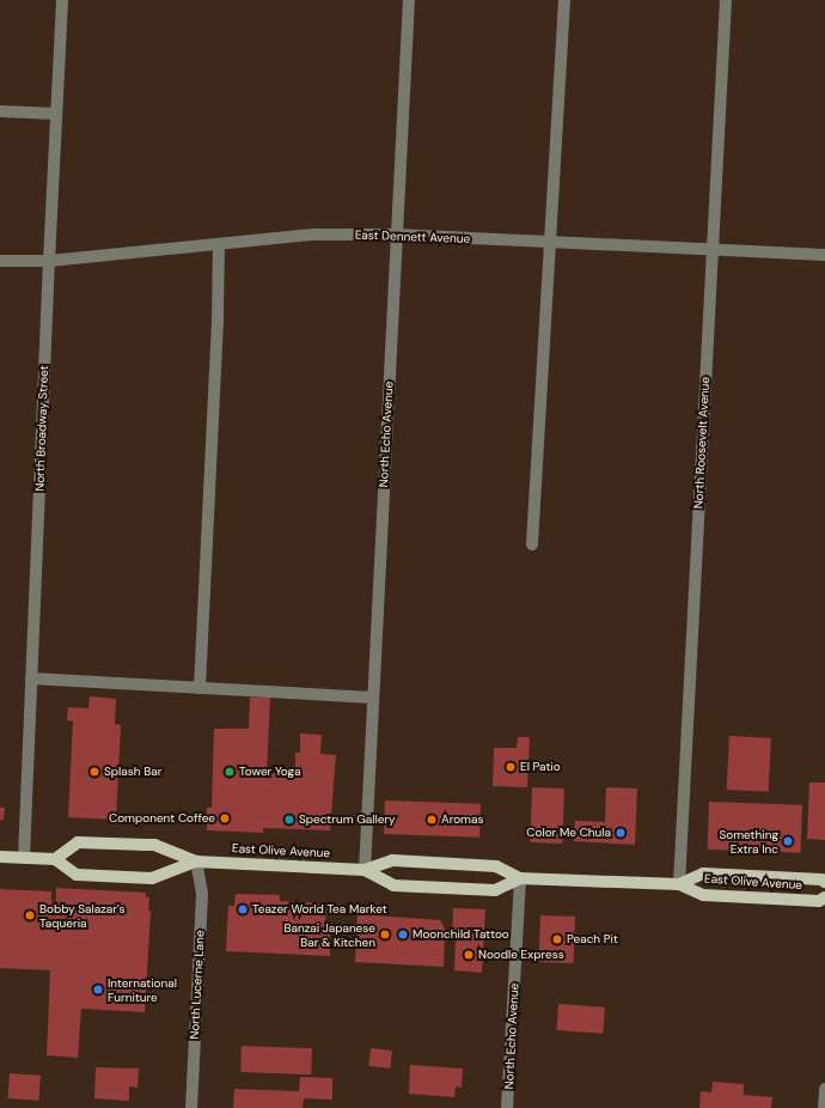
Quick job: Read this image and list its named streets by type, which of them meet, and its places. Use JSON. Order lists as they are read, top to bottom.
{
  "streets": {
    "main road": ["East Olive Avenue"],
    "street": [
      "East Dennett Avenue",
      "North Broadway Street",
      "North Echo Avenue",
      "North Roosevelt Avenue",
      "North Lucerne Lane"
    ]
  },
  "crossings": [
    ["East Dennett Avenue", "North Broadway Street"],
    ["East Dennett Avenue", "North Echo Avenue"],
    ["East Dennett Avenue", "North Roosevelt Avenue"],
    ["North Echo Avenue", "East Olive Avenue"],
    ["North Roosevelt Avenue", "East Olive Avenue"],
    ["East Olive Avenue", "North Lucerne Lane"]
  ],
  "places": [
    "El Patio",
    "Splash Bar",
    "Tower Yoga",
    "Component Coffee",
    "Spectrum Gallery",
    "Aromas",
    "Color Me Chula",
    "Something Extra Inc",
    "Teazer World Tea Market",
    "Bobby Salazar's Taqueria",
    "Banzai Japanese Bar & Kitchen",
    "Moonchild Tattoo",
    "Peach Pit",
    "Noodle Express",
    "International Furniture"
  ]
}
